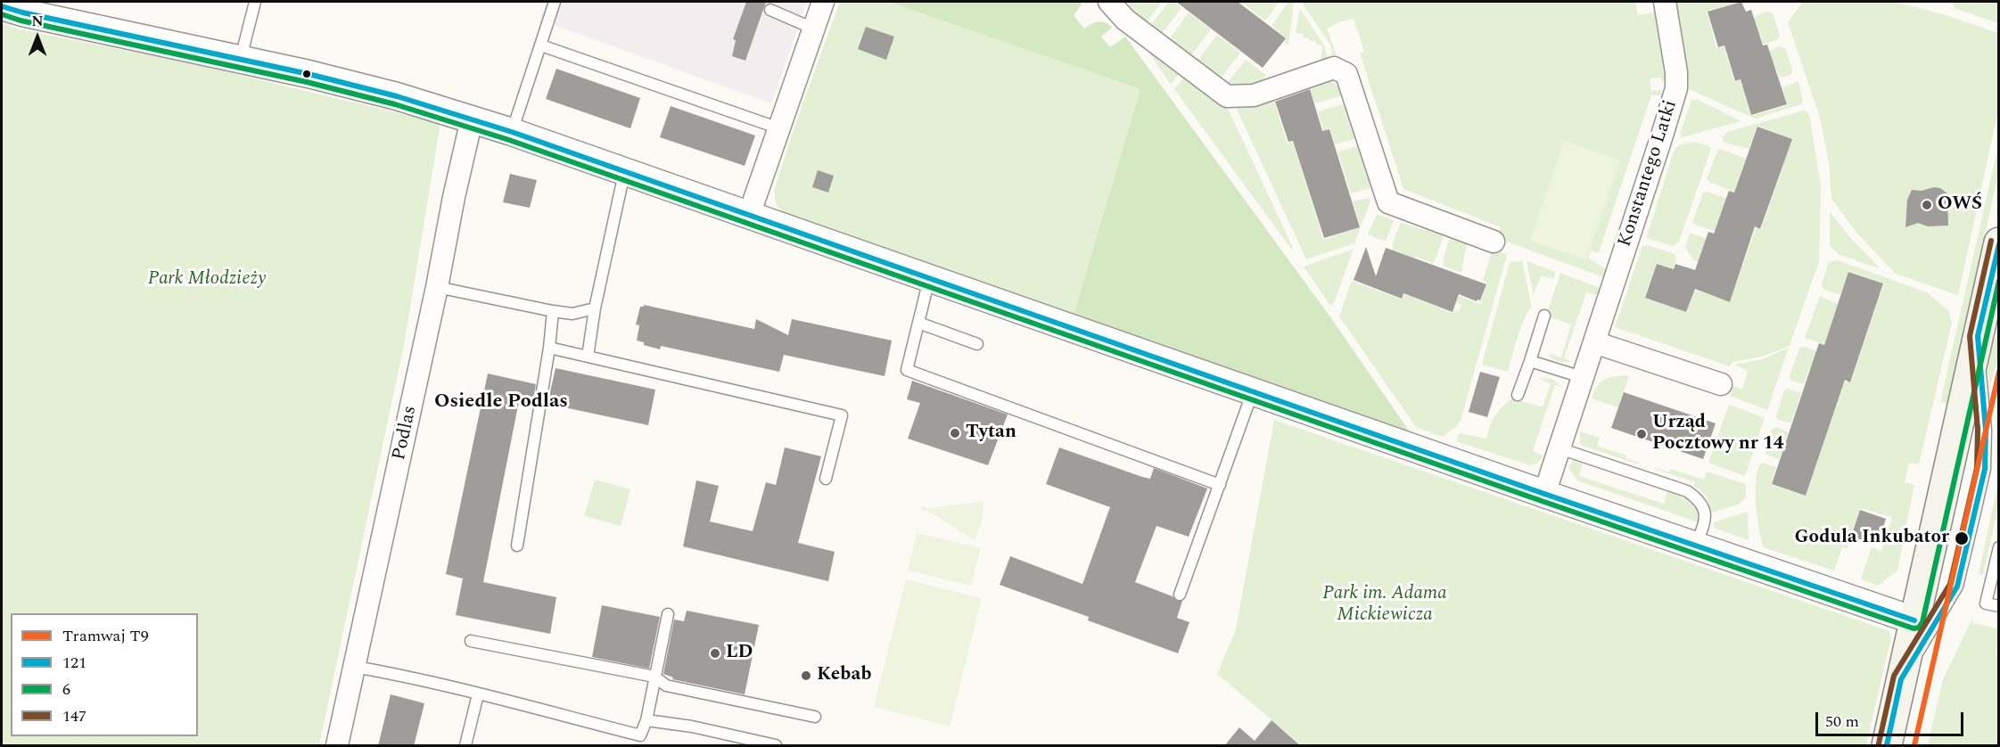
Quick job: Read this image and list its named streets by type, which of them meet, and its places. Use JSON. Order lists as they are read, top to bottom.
{
  "streets": {
    "street": ["Konstantego Latki", "Podlas"]
  },
  "districts": ["Osiedle Podlas"],
  "parks": ["Park Młodzieży", "Park im. Adama Mickiewicza"],
  "places": [
    "OWŚ",
    "Tytan",
    "Urząd Pocztowy nr 14",
    "Godula Inkubator",
    "LD",
    "Kebab"
  ],
  "lines": [
    "transit line 121",
    "transit line 6",
    "transit line 147",
    "tram line T9"
  ],
  "legend": [
    "Tramwaj T9",
    "121",
    "6",
    "147"
  ],
  "scale_bar": "50 m",
  "north": "top"
}
